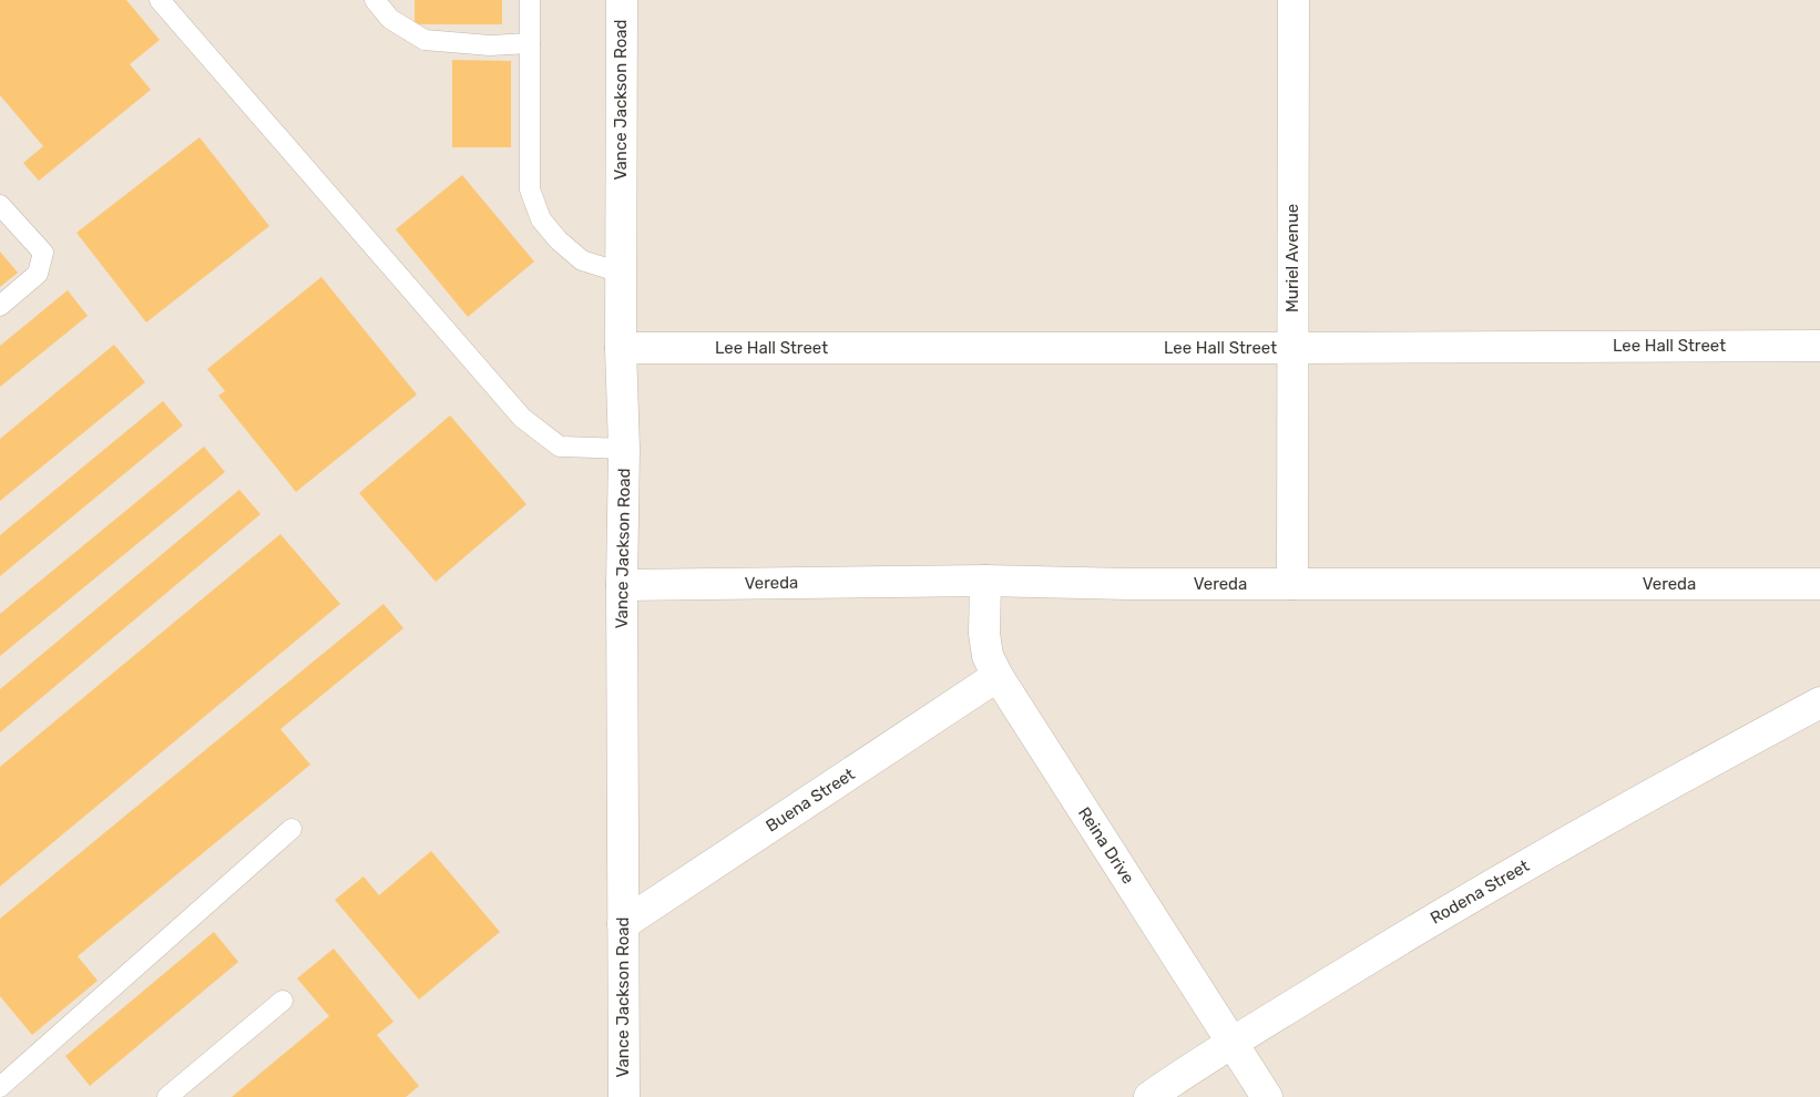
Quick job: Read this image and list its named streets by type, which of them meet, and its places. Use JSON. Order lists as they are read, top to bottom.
{
  "streets": {
    "street": [
      "Vance Jackson Road",
      "Muriel Avenue",
      "Lee Hall Street",
      "Vereda",
      "Buena Street",
      "Reina Drive",
      "Rodena Street"
    ]
  },
  "crossings": [
    ["Vance Jackson Road", "Lee Hall Street"],
    ["Vance Jackson Road", "Vereda"],
    ["Vance Jackson Road", "Buena Street"],
    ["Muriel Avenue", "Lee Hall Street"],
    ["Muriel Avenue", "Vereda"],
    ["Vereda", "Reina Drive"],
    ["Buena Street", "Reina Drive"],
    ["Reina Drive", "Rodena Street"]
  ]
}
